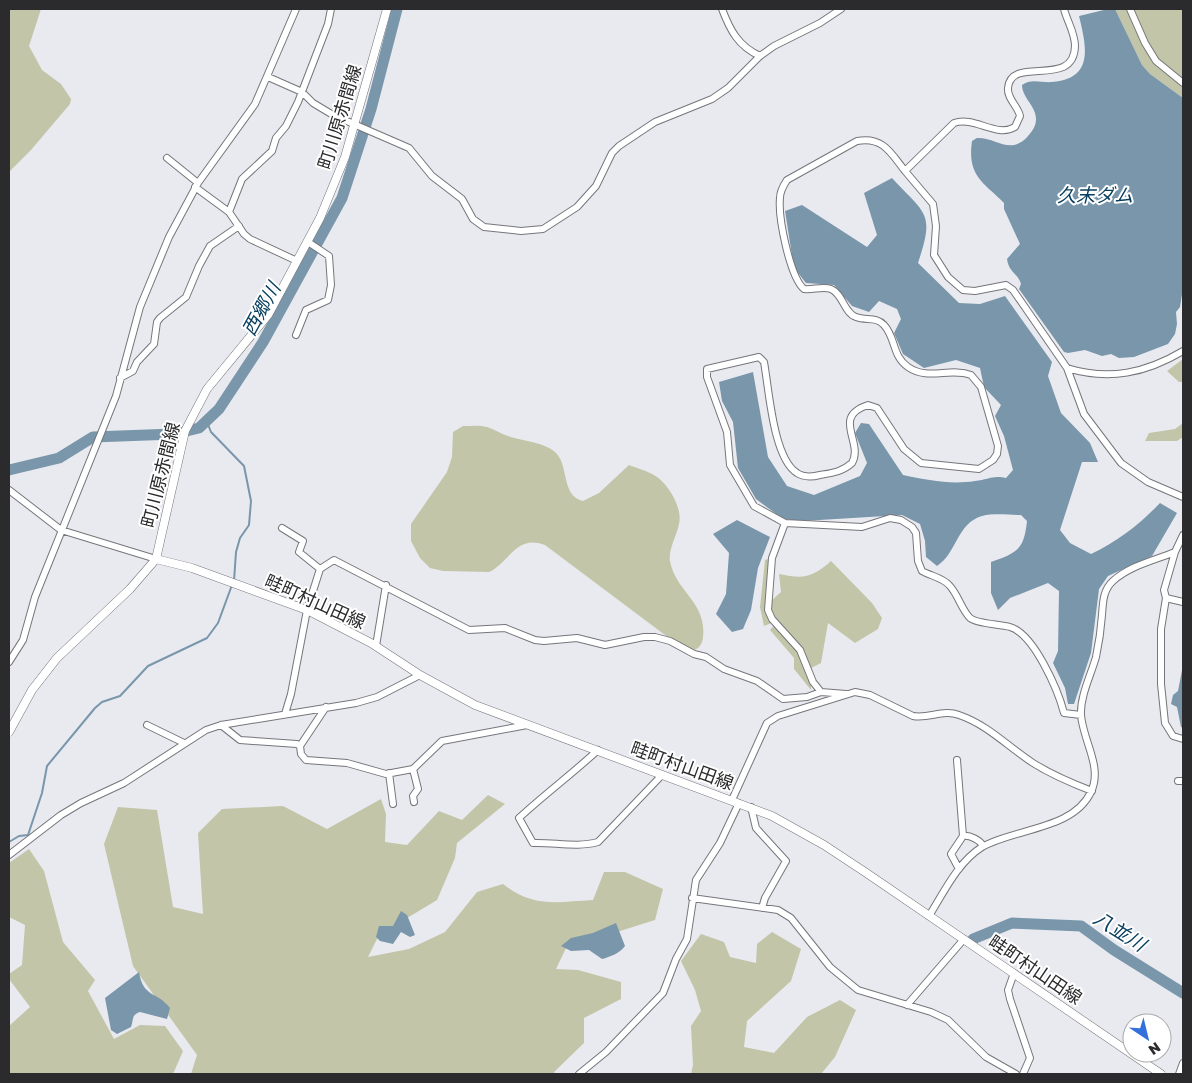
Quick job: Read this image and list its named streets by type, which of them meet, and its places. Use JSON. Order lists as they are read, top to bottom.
{
  "streets": {
    "main road": ["町川原赤間線", "畦町村山田線"]
  },
  "crossings": [
    ["町川原赤間線", "畦町村山田線"]
  ],
  "water": ["久末ダム", "西郷川", "八並川"],
  "north": "bottom right"
}
